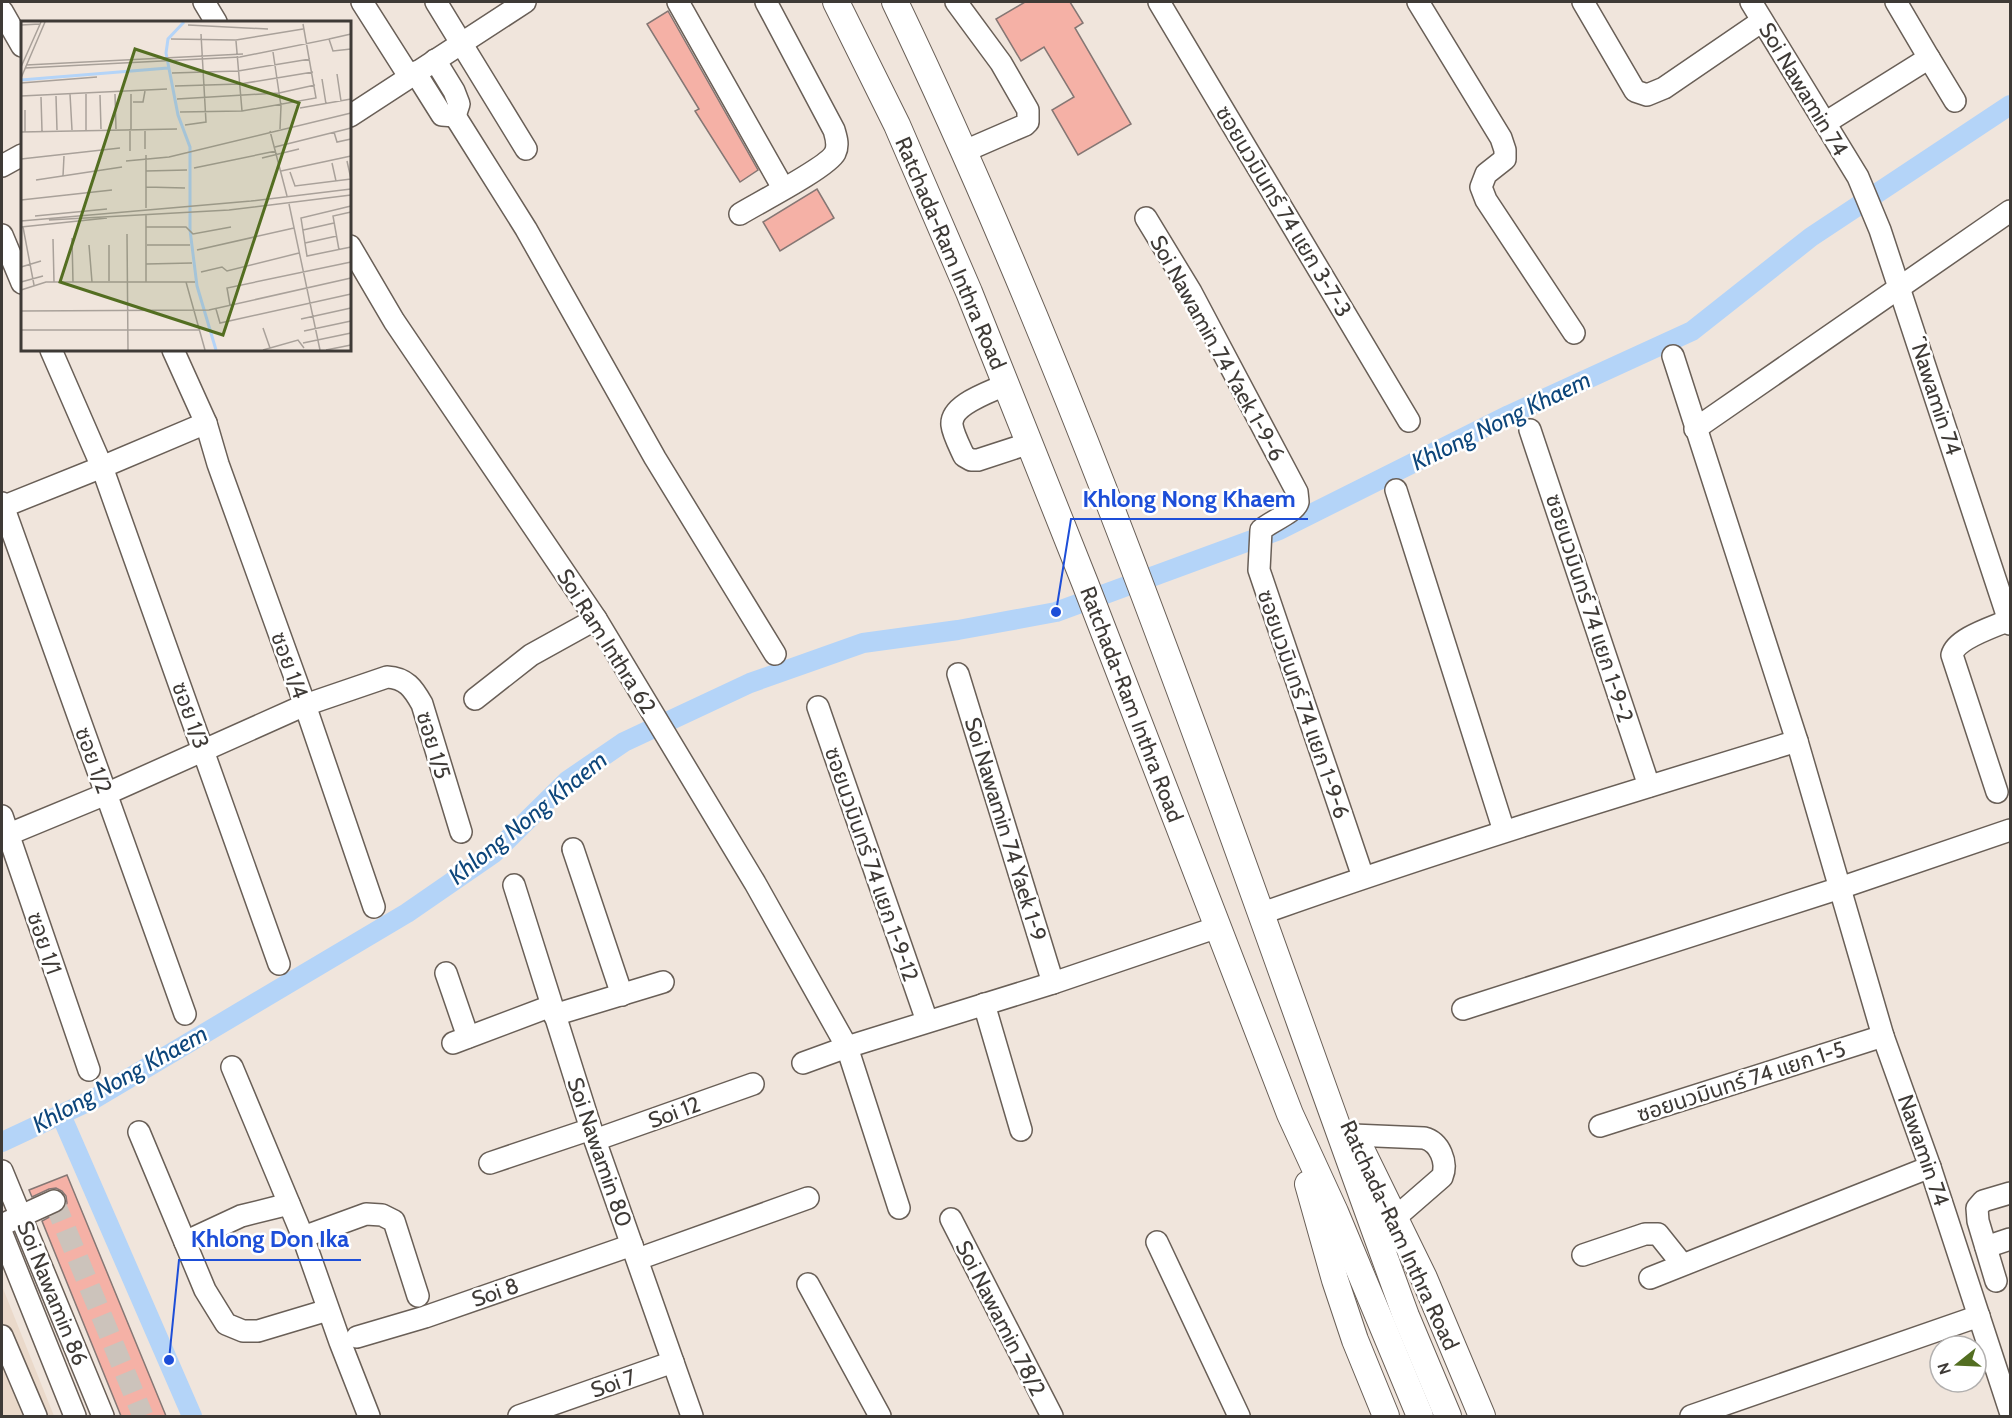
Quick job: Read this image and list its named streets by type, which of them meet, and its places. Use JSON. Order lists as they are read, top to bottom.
{
  "streets": {
    "main road": ["Ratchada-Ram Inthra Road"],
    "street": [
      "Soi Nawamin 74",
      "ซอยนวมินทร์ 74 แยก 3-7-3",
      "Soi Nawamin 74 Yaek 1-9-6",
      "์Nawamin 74",
      "ซอยนวมินทร์ 74 แยก 1-9-2",
      "Soi Ram Inthra 62",
      "ซอย 1/4",
      "ซอยนวมินทร์ 74 แยก 1-9-6",
      "ซอย 1/3",
      "ซอย 1/5",
      "ซอย 1/2",
      "Soi Nawamin 74 Yaek 1-9",
      "ซอยนวมินทร์ 74 แยก 1-9-12",
      "ซอย 1/1",
      "ซอยนวมินทร์ 74 แยก 1-5",
      "Soi 12",
      "Nawamin 74",
      "Soi Nawamin 80",
      "Soi 8",
      "Soi Nawamin 86",
      "Soi Nawamin 78/2",
      "Soi 7"
    ]
  },
  "crossings": [
    ["Soi Nawamin 74", "์Nawamin 74"],
    ["Soi Nawamin 74 Yaek 1-9-6", "ซอยนวมินทร์ 74 แยก 1-9-6"],
    ["ซอย 1/4", "ซอย 1/5"],
    ["ซอยนวมินทร์ 74 แยก 1-5", "Nawamin 74"],
    ["Soi 12", "Soi Nawamin 80"],
    ["Soi Nawamin 80", "Soi 8"],
    ["Soi Nawamin 80", "Soi 7"]
  ],
  "water": ["Khlong Nong Khaem"],
  "places": ["Khlong Nong Khaem", "Khlong Don Ika"],
  "north": "left"
}
